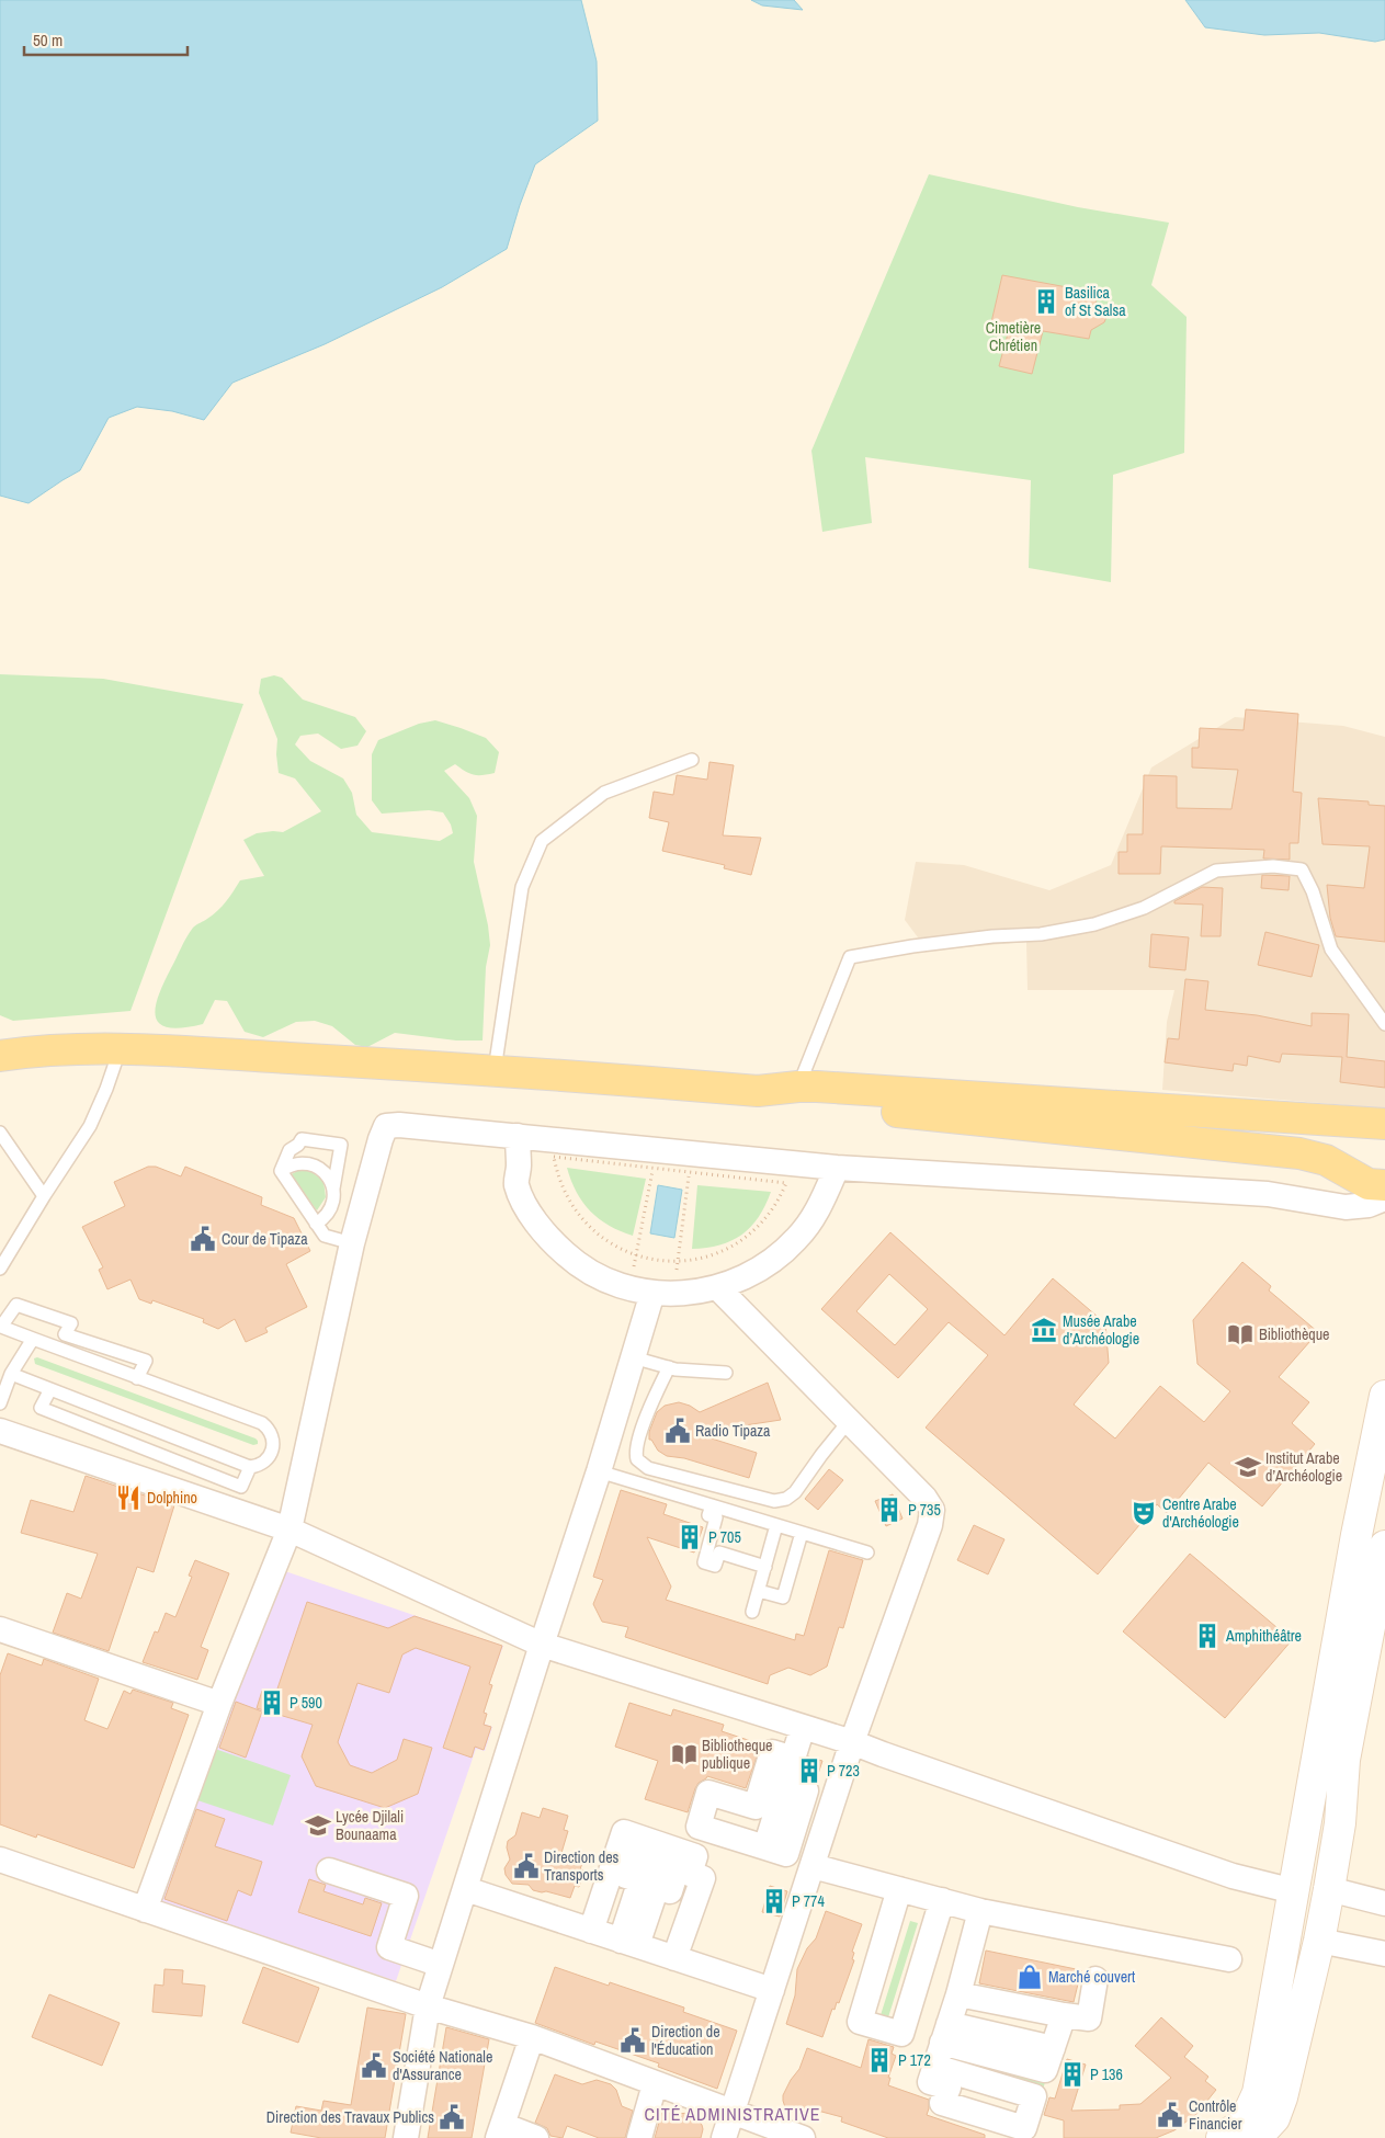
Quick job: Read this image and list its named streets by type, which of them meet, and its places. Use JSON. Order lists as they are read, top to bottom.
{
  "districts": ["CITÉ ADMINISTRATIVE"],
  "parks": ["Cimetière Chrétien"],
  "places": {
    "building": [
      "Basilica of St Salsa",
      "P 735",
      "P 705",
      "Amphithéâtre",
      "P 590",
      "P 723",
      "P 774",
      "P 172",
      "P 136"
    ],
    "public building": [
      "Cour de Tipaza",
      "Radio Tipaza",
      "Direction des Transports",
      "Direction de l'Éducation",
      "Société Nationale d'Assurance",
      "Contrôle Financier",
      "Direction des Travaux Publics"
    ],
    "museum": ["Musée Arabe d’Archéologie"],
    "library": ["Bibliothèque", "Bibliotheque publique"],
    "school or university": ["Institut Arabe d’Archéologie", "Lycée Djilali Bounaama"],
    "restaurant": ["Dolphino"],
    "theatre": ["Centre Arabe d'Archéologie"],
    "shop": ["Marché couvert"]
  },
  "scale_bar": "50 m"
}
